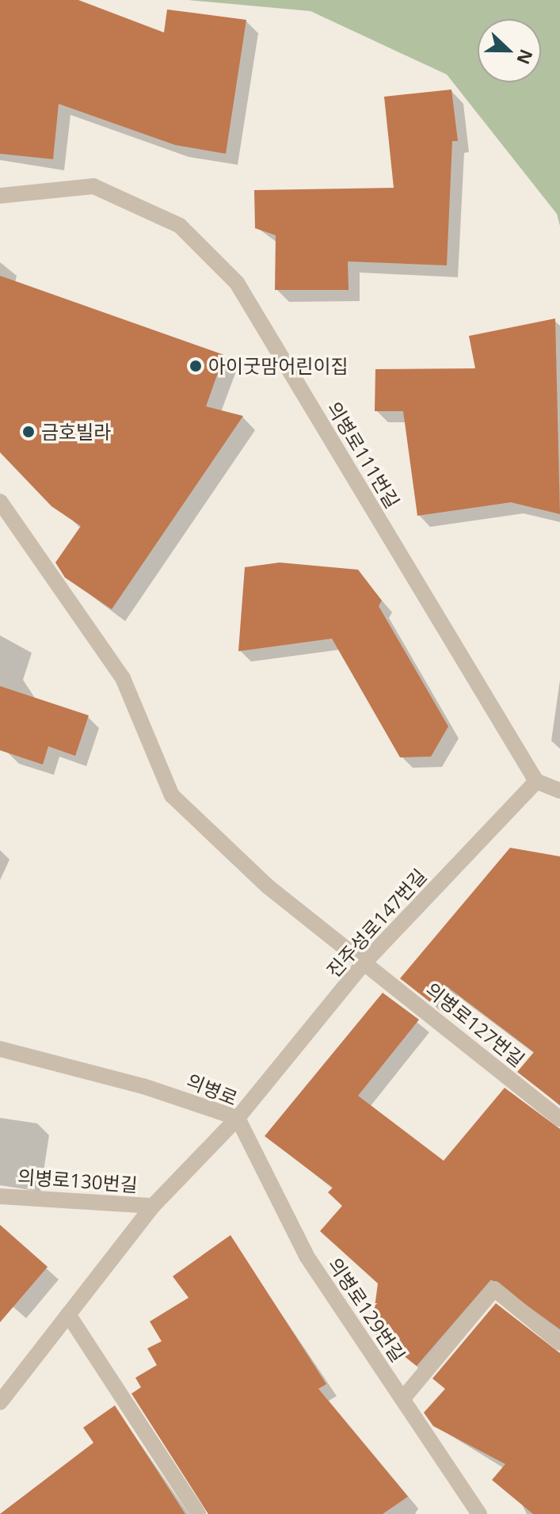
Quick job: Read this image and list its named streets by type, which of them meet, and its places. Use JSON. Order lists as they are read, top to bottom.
{
  "streets": {
    "street": [
      "의병로111번길",
      "진주성로147번길",
      "의병로127번길",
      "의병로",
      "의병로130번길",
      "의병로129번길"
    ]
  },
  "crossings": [
    ["의병로111번길", "진주성로147번길"],
    ["진주성로147번길", "의병로127번길"],
    ["진주성로147번길", "의병로"],
    ["진주성로147번길", "의병로129번길"],
    ["의병로", "의병로130번길"],
    ["의병로", "의병로129번길"]
  ],
  "places": ["아이굿맘어린이집", "금호빌라"],
  "north": "right"
}
